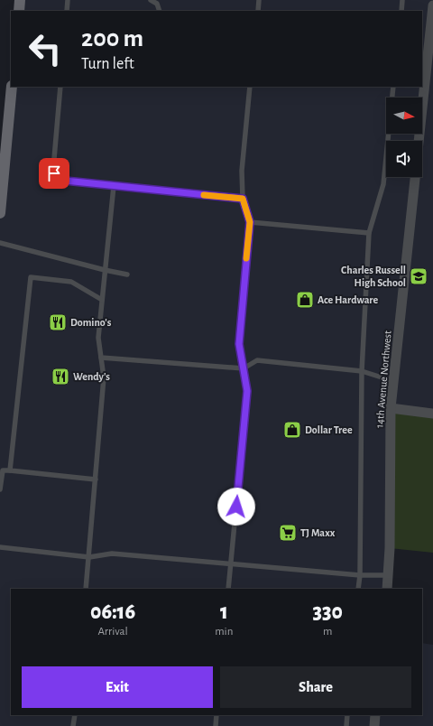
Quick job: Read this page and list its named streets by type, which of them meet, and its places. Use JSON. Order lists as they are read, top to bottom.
{
  "streets": {
    "street": ["14th Avenue Northwest"]
  },
  "places": {
    "school or university": ["Charles Russell High School"],
    "shop": ["Ace Hardware", "Dollar Tree"],
    "restaurant": ["Domino's", "Wendy's"],
    "supermarket": ["TJ Maxx"]
  },
  "north": "right",
  "page": {
    "turn": ["200 m", "Turn left"],
    "eta": [
      "06:16",
      "Arrival",
      "1",
      "min",
      "330",
      "m"
    ],
    "buttons": ["Exit", "Share"]
  }
}
